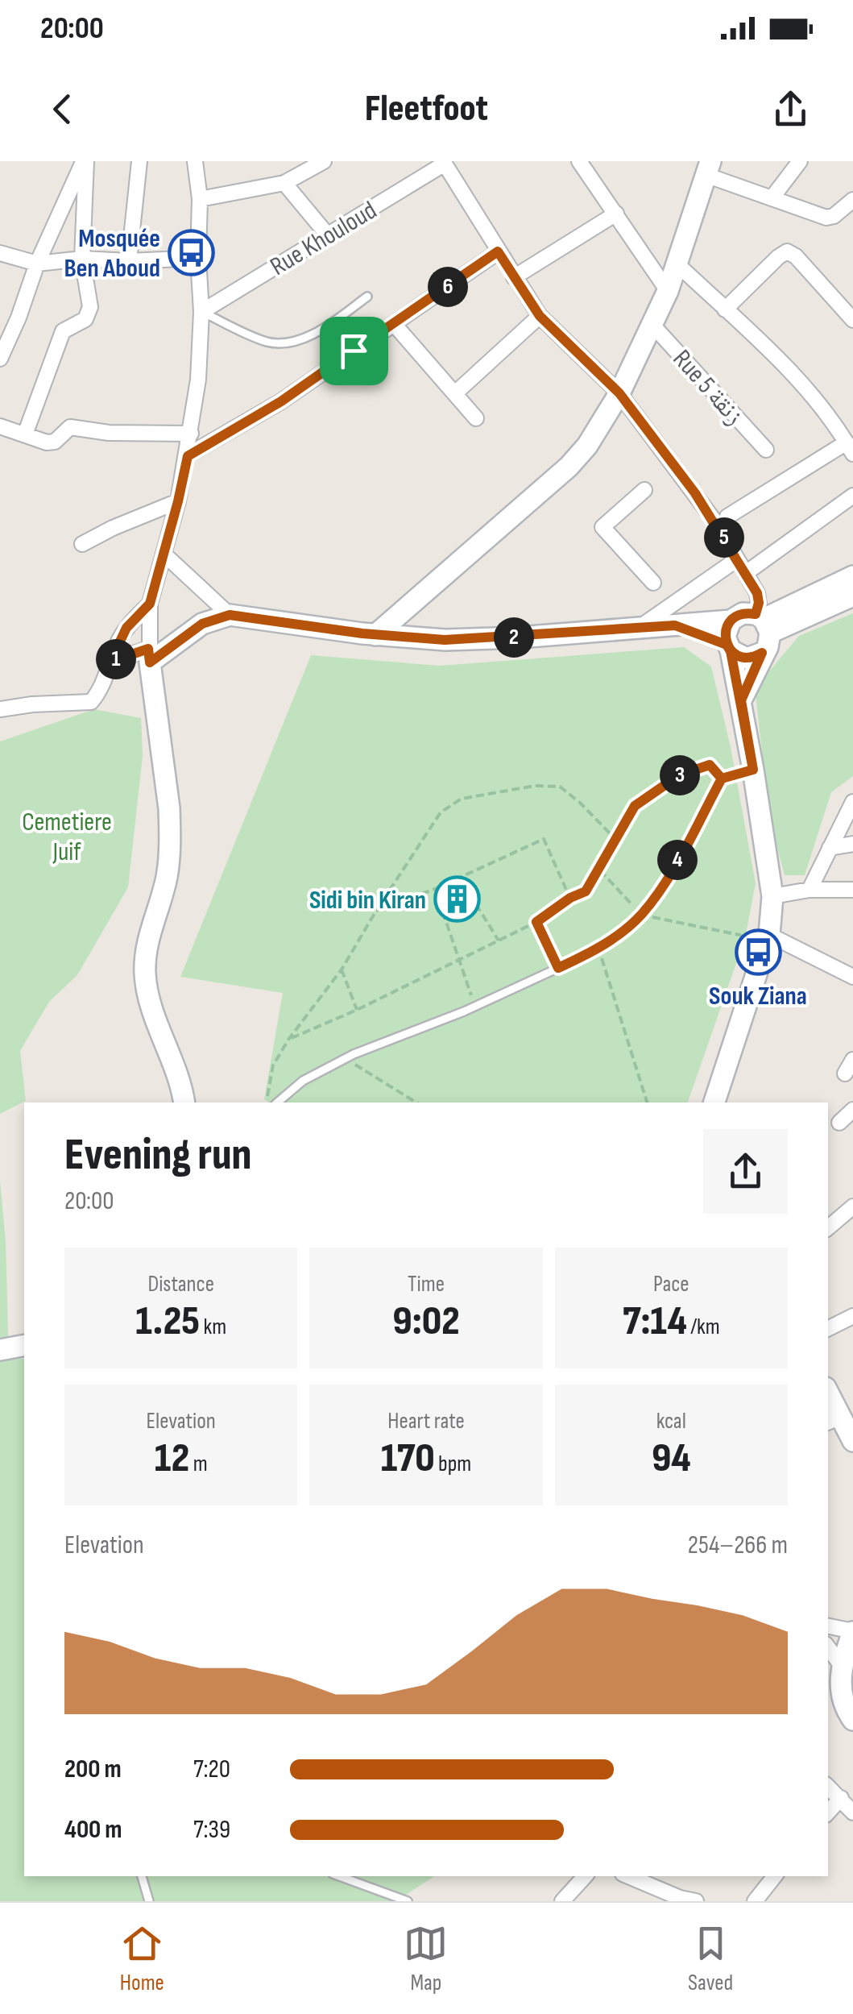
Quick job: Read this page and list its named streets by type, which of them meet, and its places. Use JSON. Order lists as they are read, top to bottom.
{
  "streets": {
    "street": ["Rue Khouloud", "Rue 5 زنقة"]
  },
  "parks": ["Cemetiere Juif"],
  "places": {
    "bus stop": ["Mosquée Ben Aboud", "Souk Ziana"],
    "building": ["Sidi bin Kiran"]
  },
  "page": {
    "status": "20:00",
    "header": "Fleetfoot",
    "pins": [
      "6",
      "5",
      "2",
      "1",
      "3",
      "4"
    ],
    "heading": ["Evening run", "20:00"],
    "stats": [
      ["Distance", "1.25 km"],
      ["Time", "9:02"],
      ["Pace", "7:14 /km"],
      ["Elevation", "12 m"],
      ["Heart rate", "170 bpm"],
      ["kcal", "94"]
    ],
    "chart": ["Elevation", "254–266 m"],
    "list": [
      {
        "name": "200 m",
        "note": "7:20"
      },
      {
        "name": "400 m",
        "note": "7:39"
      }
    ],
    "tabs": ["Home", "Map", "Saved"]
  }
}
